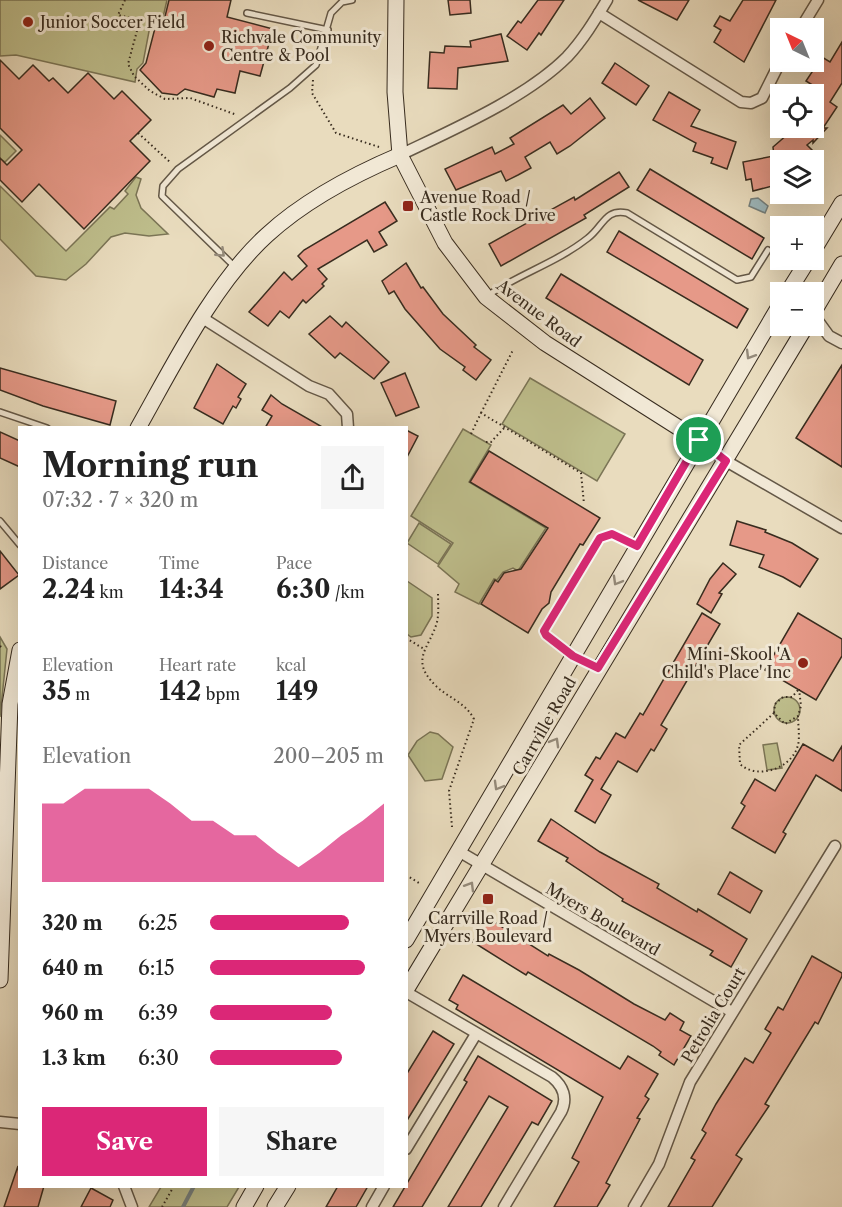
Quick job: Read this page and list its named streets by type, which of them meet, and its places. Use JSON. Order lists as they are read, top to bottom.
{
  "streets": {
    "main road": ["Avenue Road", "Carrville Road"],
    "street": ["Myers Boulevard", "Petrolia Court"]
  },
  "crossings": [
    ["Avenue Road", "Carrville Road"],
    ["Carrville Road", "Myers Boulevard"],
    ["Myers Boulevard", "Petrolia Court"]
  ],
  "places": {
    "other": ["Junior Soccer Field", "Richvale Community Centre & Pool", "Mini-Skool 'A Child's Place' Inc"],
    "transit": ["Avenue Road / Castle Rock Drive", "Carrville Road / Myers Boulevard"]
  },
  "north": "top left",
  "page": {
    "map_buttons": ["+", "−"],
    "heading": ["Morning run", "07:32 · 7 × 320 m"],
    "stats": [
      ["Distance", "2.24 km"],
      ["Time", "14:34"],
      ["Pace", "6:30 /km"],
      ["Elevation", "35 m"],
      ["Heart rate", "142 bpm"],
      ["kcal", "149"]
    ],
    "chart": ["Elevation", "200–205 m"],
    "list": [
      {
        "name": "320 m",
        "note": "6:25"
      },
      {
        "name": "640 m",
        "note": "6:15"
      },
      {
        "name": "960 m",
        "note": "6:39"
      },
      {
        "name": "1.3 km",
        "note": "6:30"
      }
    ],
    "buttons": ["Save", "Share"]
  }
}
